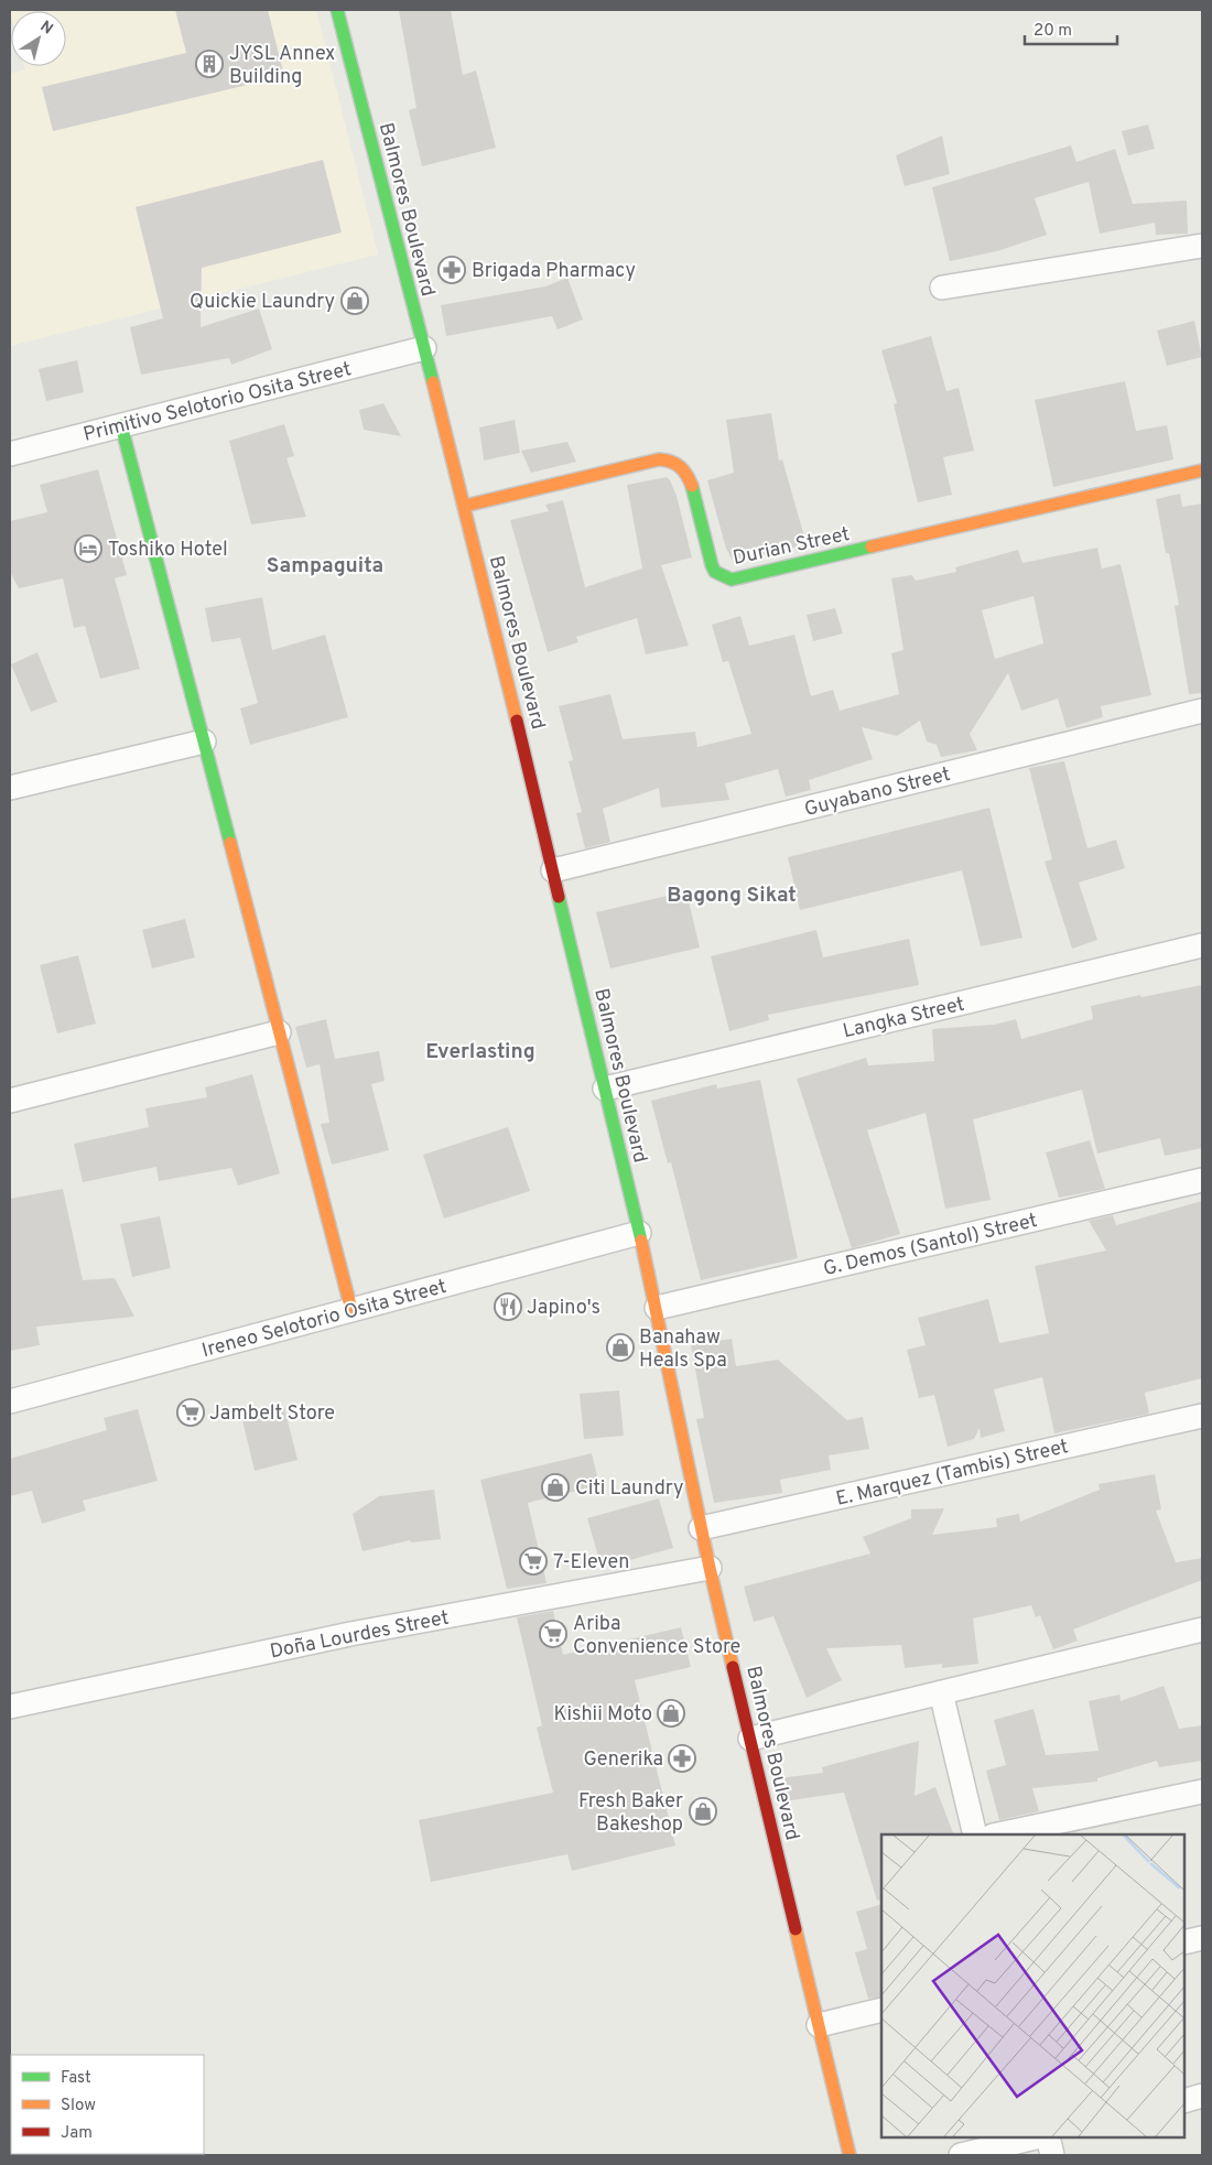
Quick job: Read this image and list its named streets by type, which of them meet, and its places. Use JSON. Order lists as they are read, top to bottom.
{
  "streets": {
    "main road": ["Balmores Boulevard", "Durian Street"],
    "street": [
      "Primitivo Selotorio Osita Street",
      "Guyabano Street",
      "Langka Street",
      "G. Demos (Santol) Street",
      "Ireneo Selotorio Osita Street",
      "E. Marquez (Tambis) Street",
      "Doña Lourdes Street"
    ]
  },
  "crossings": [
    ["Balmores Boulevard", "Primitivo Selotorio Osita Street"],
    ["Balmores Boulevard", "Durian Street"],
    ["Balmores Boulevard", "Guyabano Street"],
    ["Balmores Boulevard", "Langka Street"],
    ["Balmores Boulevard", "G. Demos (Santol) Street"],
    ["Balmores Boulevard", "Ireneo Selotorio Osita Street"],
    ["Balmores Boulevard", "E. Marquez (Tambis) Street"],
    ["Balmores Boulevard", "Doña Lourdes Street"]
  ],
  "districts": ["Sampaguita", "Bagong Sikat", "Everlasting"],
  "places": {
    "building": ["JYSL Annex Building"],
    "pharmacy": ["Brigada Pharmacy", "Generika"],
    "shop": [
      "Quickie Laundry",
      "Banahaw Heals Spa",
      "Citi Laundry",
      "Kishii Moto",
      "Fresh Baker Bakeshop"
    ],
    "hotel": ["Toshiko Hotel"],
    "restaurant": ["Japino's"],
    "supermarket": ["Jambelt Store", "7-Eleven", "Ariba Convenience Store"]
  },
  "legend": ["Fast", "Slow", "Jam"],
  "scale_bar": "20 m",
  "north": "top right"
}
